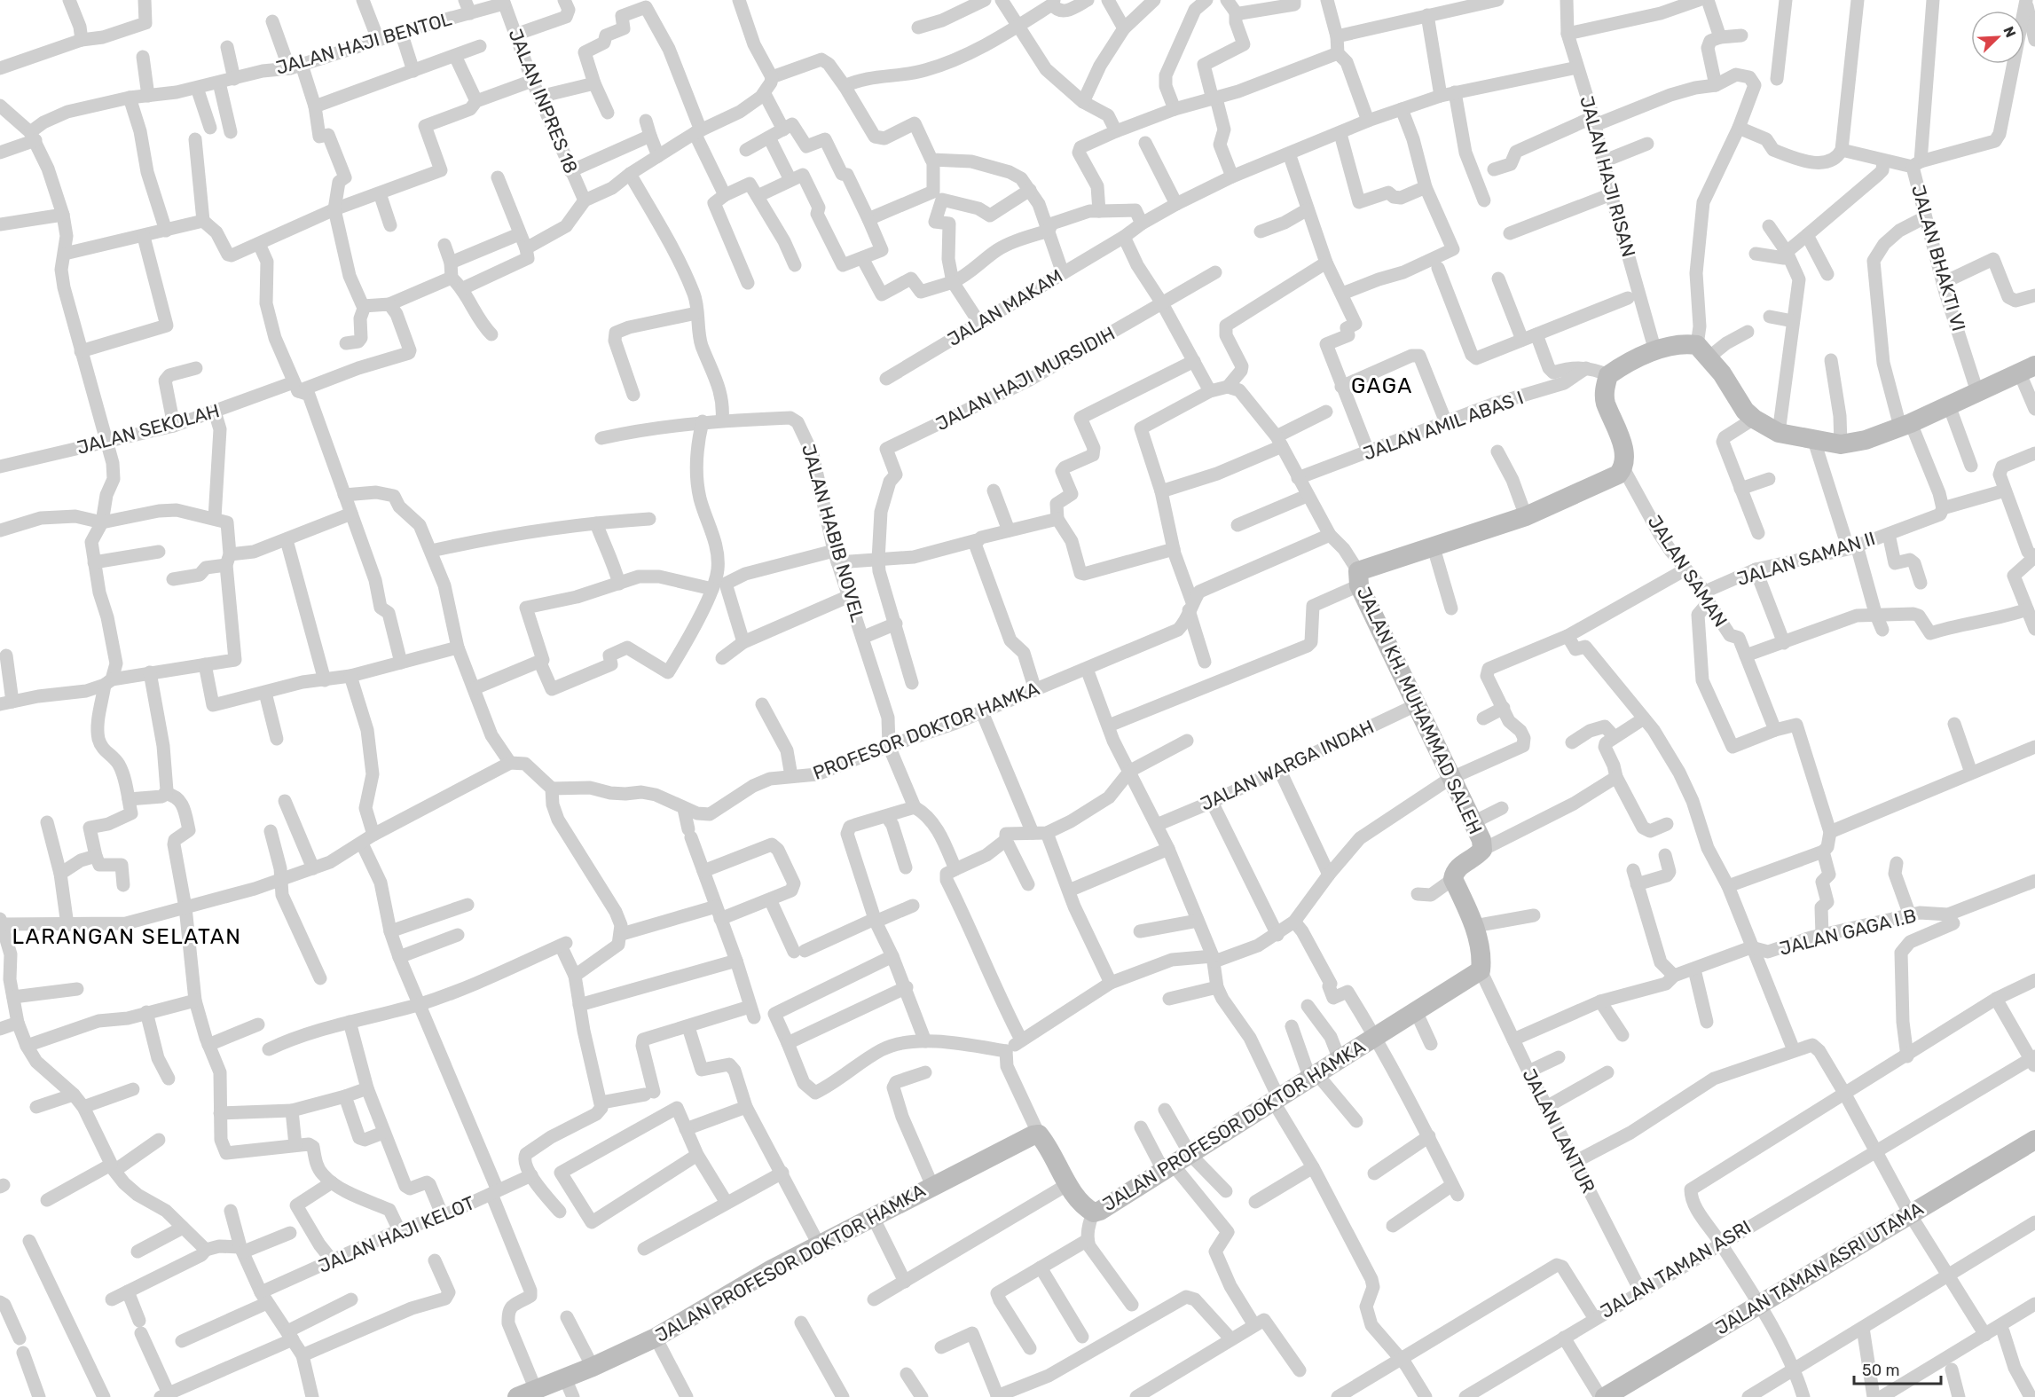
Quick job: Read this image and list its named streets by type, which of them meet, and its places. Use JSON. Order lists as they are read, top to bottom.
{
  "streets": {
    "street": [
      "JALAN HAJI BENTOL",
      "JALAN INPRES 18",
      "JALAN HAJI RISAN",
      "JALAN BHAKTI VI",
      "JALAN MAKAM",
      "JALAN HAJI MURSIDIH",
      "JALAN AMIL ABAS I",
      "JALAN SEKOLAH",
      "JALAN HABIB NOVEL",
      "JALAN SAMAN II",
      "JALAN SAMAN",
      "JALAN KH. MUHAMMAD SALEH",
      "PROFESOR DOKTOR HAMKA",
      "JALAN WARGA INDAH",
      "JALAN GAGA I.B",
      "JALAN PROFESOR DOKTOR HAMKA",
      "JALAN LANTUR",
      "JALAN HAJI KELOT",
      "JALAN TAMAN ASRI UTAMA",
      "JALAN TAMAN ASRI"
    ]
  },
  "crossings": [
    ["JALAN HAJI BENTOL", "JALAN INPRES 18"],
    ["JALAN HAJI RISAN", "JALAN MAKAM"],
    ["JALAN HABIB NOVEL", "PROFESOR DOKTOR HAMKA"],
    ["JALAN SAMAN II", "JALAN SAMAN"],
    ["JALAN KH. MUHAMMAD SALEH", "JALAN WARGA INDAH"],
    ["JALAN GAGA I.B", "JALAN LANTUR"],
    ["JALAN PROFESOR DOKTOR HAMKA", "JALAN LANTUR"],
    ["JALAN LANTUR", "JALAN TAMAN ASRI"]
  ],
  "districts": ["GAGA", "LARANGAN SELATAN"],
  "scale_bar": "50 m",
  "north": "top right"
}
